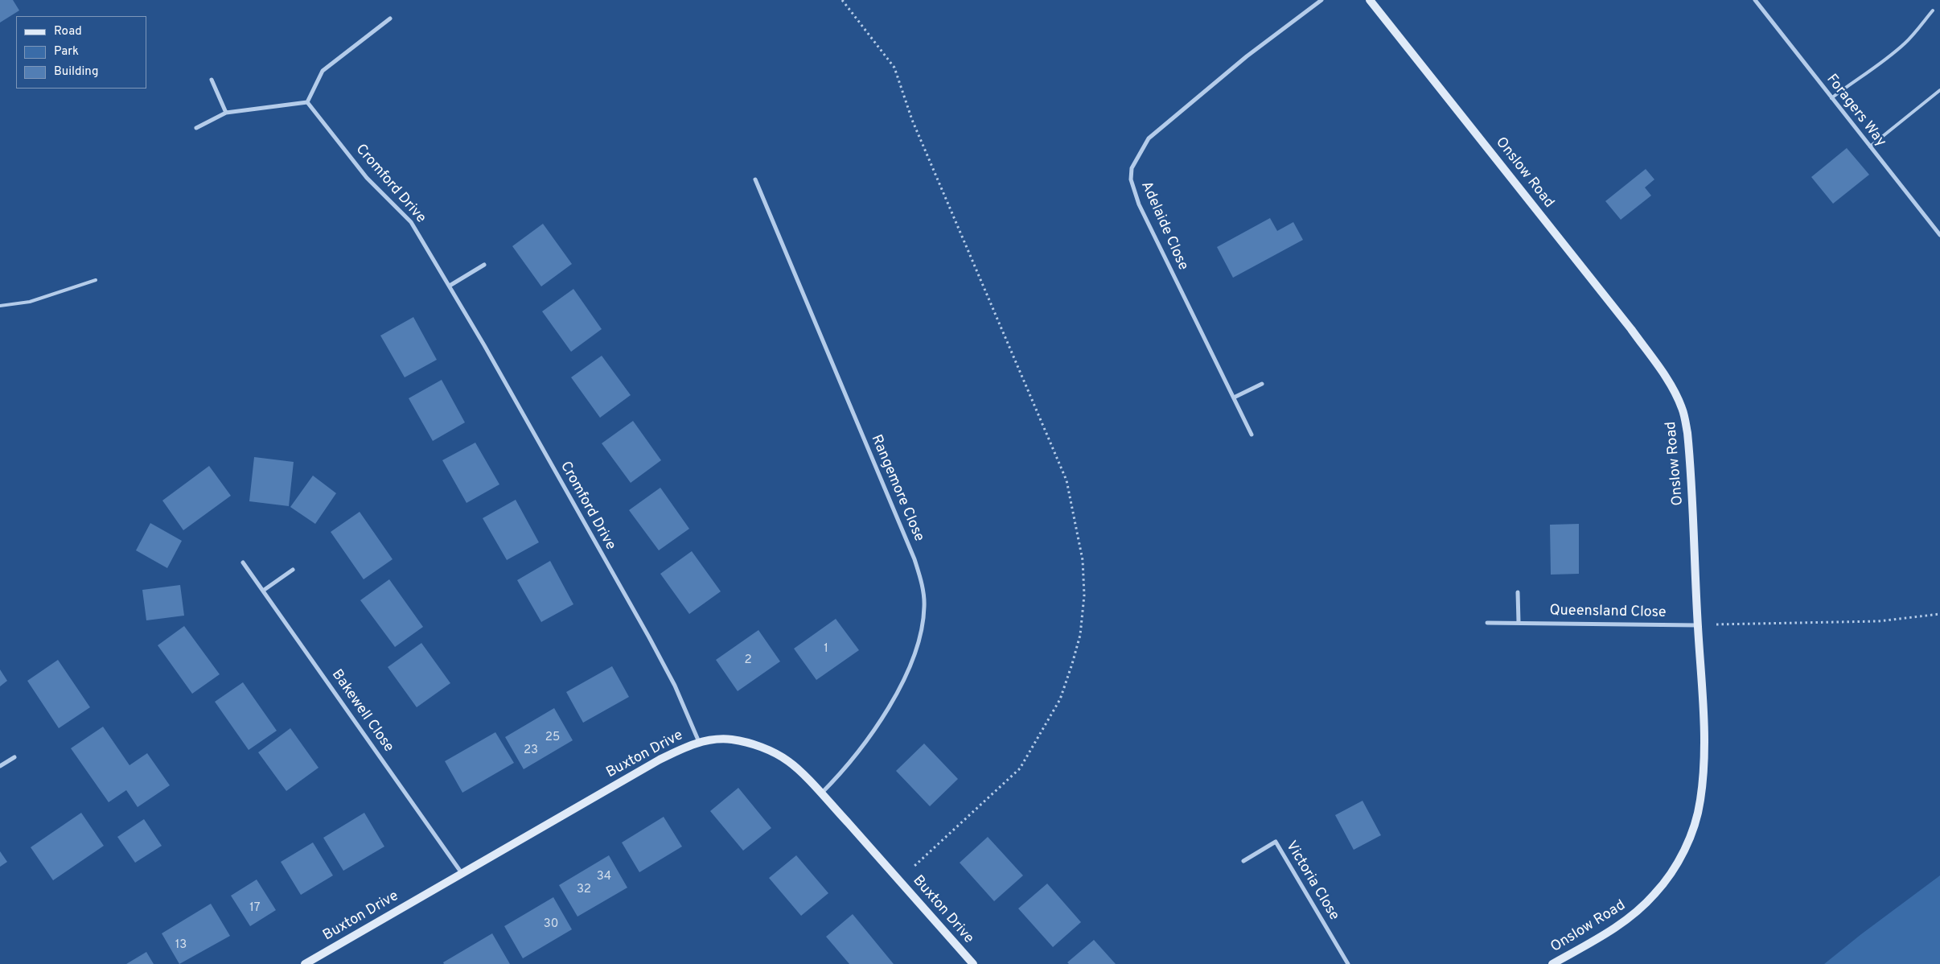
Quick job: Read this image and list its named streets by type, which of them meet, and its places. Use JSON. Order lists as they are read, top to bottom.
{
  "streets": {
    "street": [
      "Foragers Way",
      "Onslow Road",
      "Cromford Drive",
      "Adelaide Close",
      "Rangemore Close",
      "Queensland Close",
      "Bakewell Close",
      "Buxton Drive",
      "Victoria Close"
    ]
  },
  "crossings": [
    ["Onslow Road", "Queensland Close"],
    ["Cromford Drive", "Buxton Drive"],
    ["Rangemore Close", "Buxton Drive"],
    ["Bakewell Close", "Buxton Drive"]
  ],
  "house_numbers": [
    "1",
    "2",
    "25",
    "23",
    "34",
    "32",
    "17",
    "30",
    "13"
  ],
  "legend": ["Road", "Park", "Building"]
}
